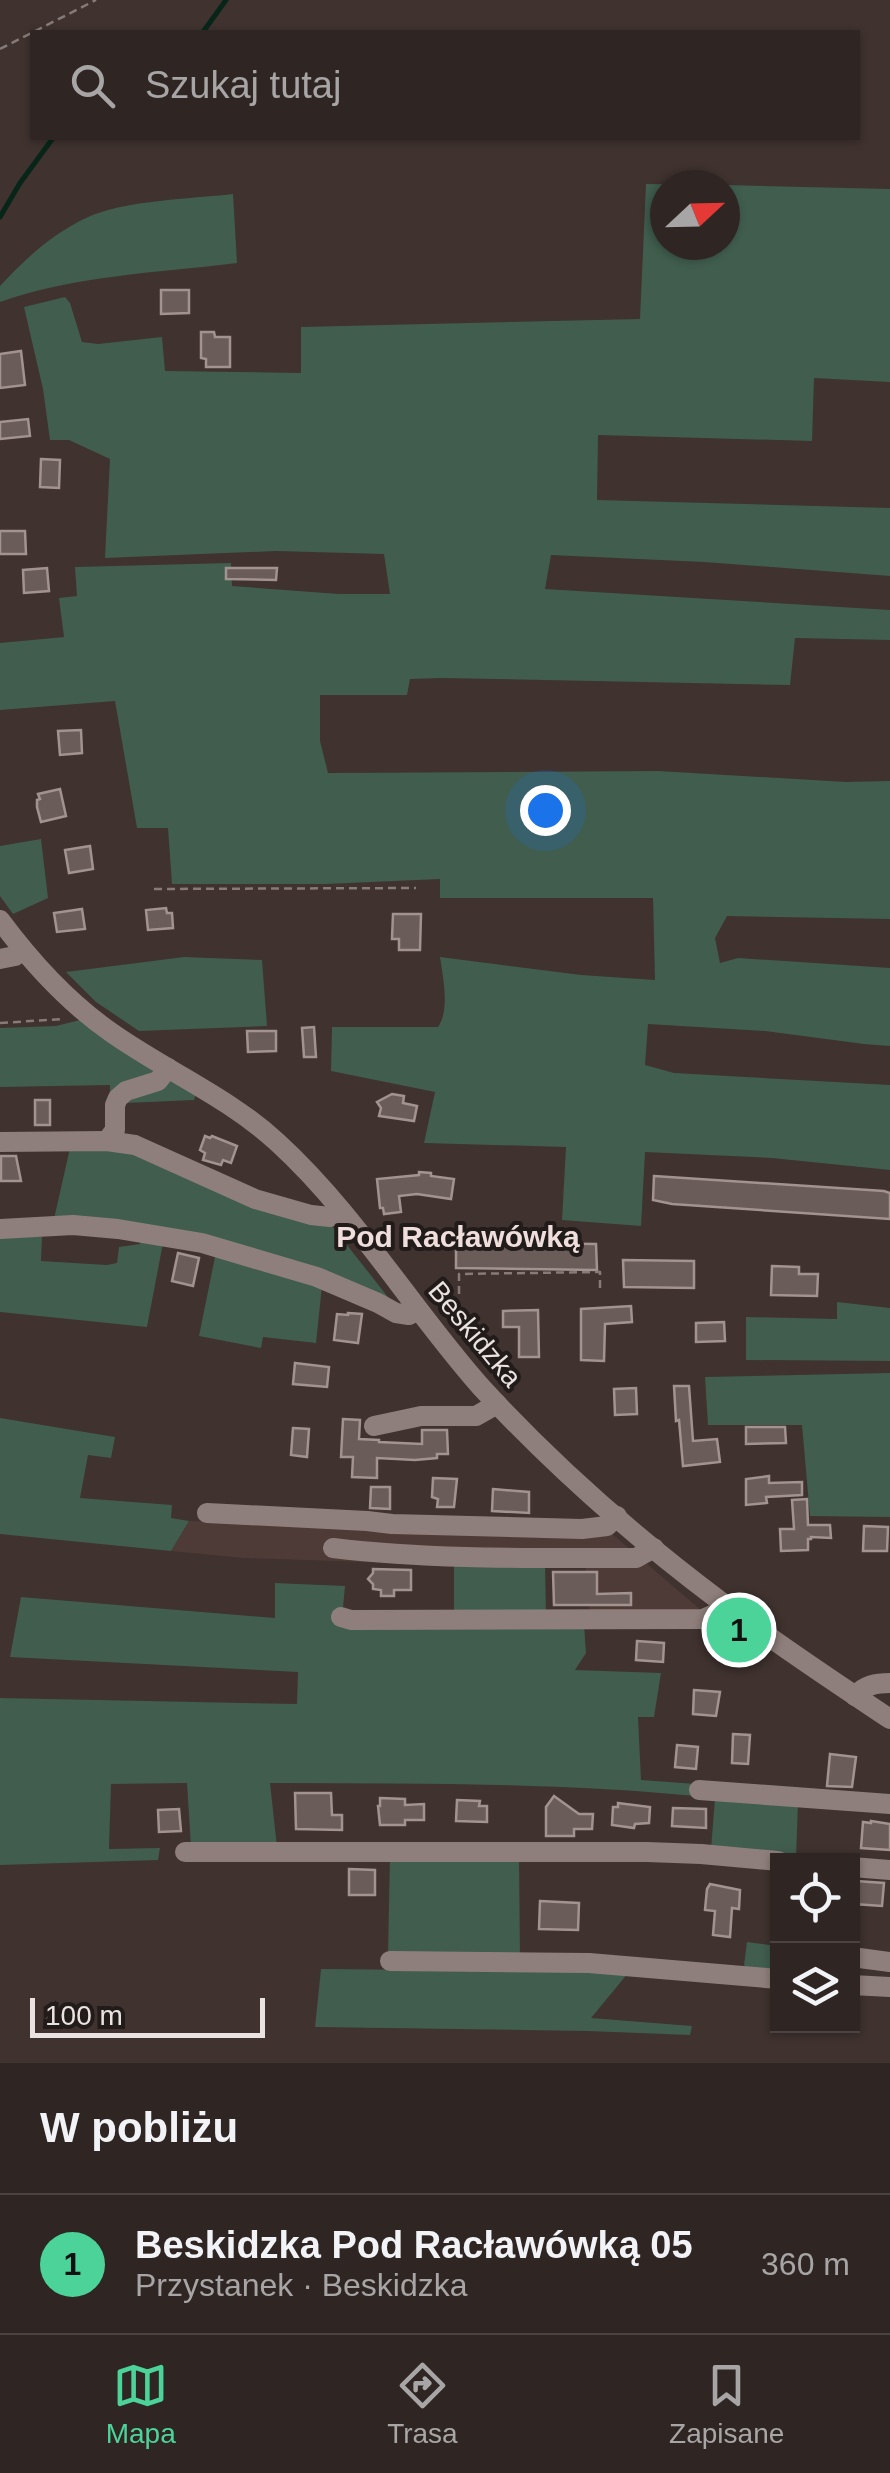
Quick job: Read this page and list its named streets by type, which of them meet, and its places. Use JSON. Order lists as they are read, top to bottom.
{
  "streets": {
    "street": ["Beskidzka"]
  },
  "districts": ["Pod Racławówką"],
  "scale_bar": "100 m",
  "north": "right",
  "page": {
    "search": "Szukaj tutaj",
    "pins": "1",
    "scale": "100 m",
    "heading": "W pobliżu",
    "list": [
      {
        "mark": "1",
        "name": "Beskidzka Pod Racławówką 05",
        "note": "Przystanek · Beskidzka",
        "value": "360 m"
      }
    ],
    "nav": ["Mapa", "Trasa", "Zapisane"]
  }
}
